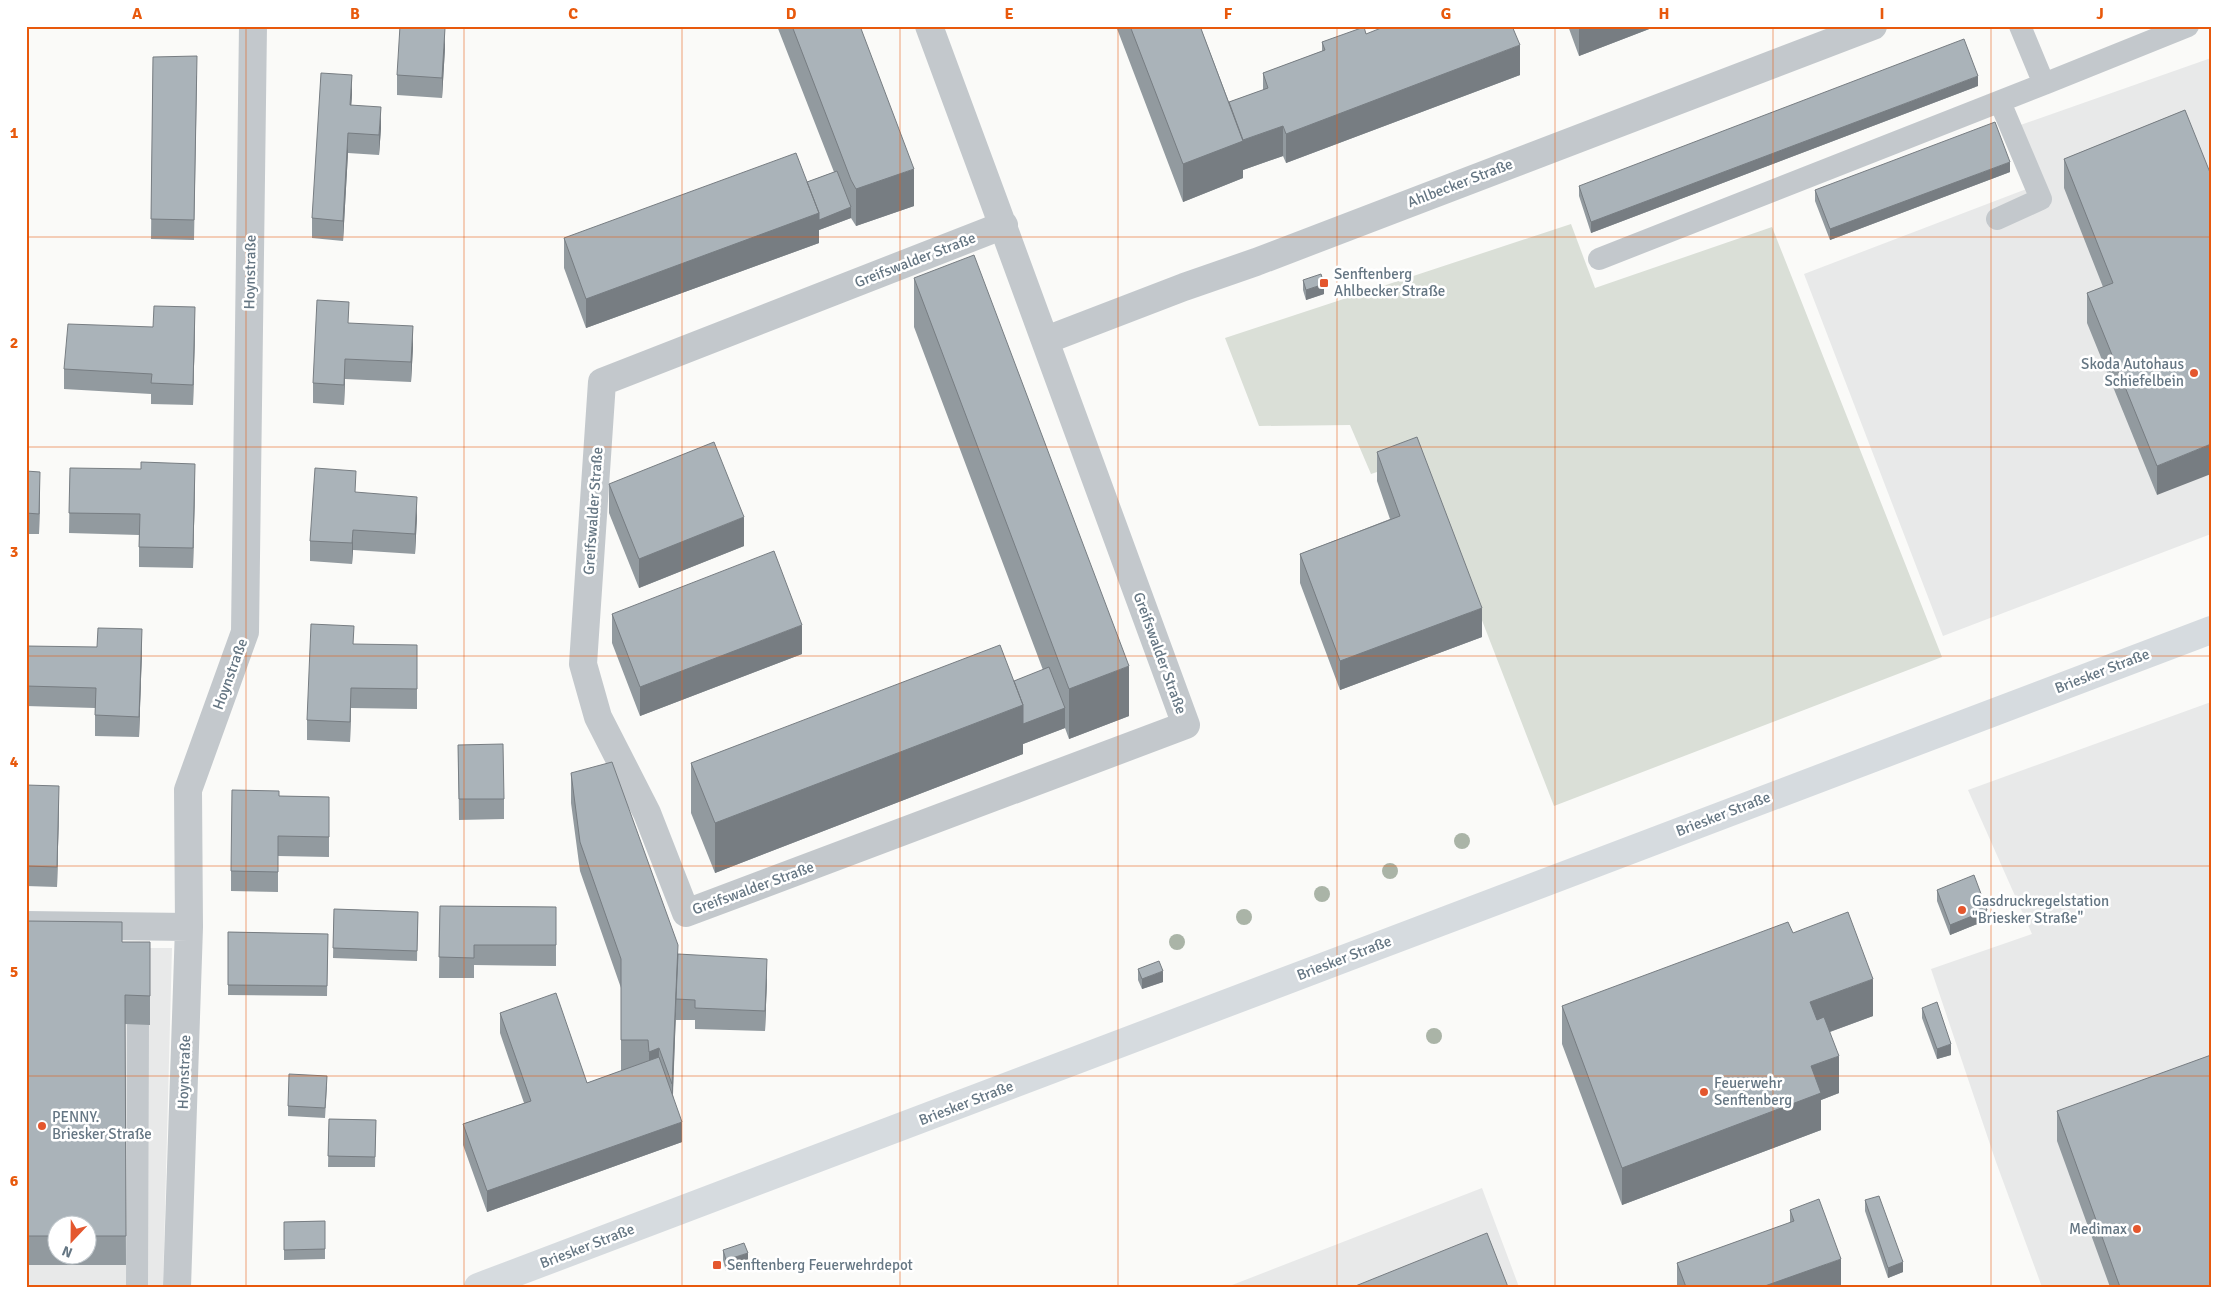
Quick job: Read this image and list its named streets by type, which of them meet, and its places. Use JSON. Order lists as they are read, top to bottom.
{
  "streets": {
    "main road": ["Briesker Straße"],
    "street": ["Ahlbecker Straße", "Greifswalder Straße", "Hoynstraße"]
  },
  "crossings": [
    ["Ahlbecker Straße", "Greifswalder Straße"]
  ],
  "places": {
    "transit": ["Senftenberg Ahlbecker Straße", "Senftenberg Feuerwehrdepot"],
    "other": [
      "Skoda Autohaus Schiefelbein",
      "Gasdruckregelstation \"Briesker Straße\"",
      "Feuerwehr Senftenberg",
      "PENNY. Briesker Straße",
      "Medimax"
    ]
  },
  "north": "bottom",
  "grid": {
    "columns": [
      "A",
      "B",
      "C",
      "D",
      "E",
      "F",
      "G",
      "H",
      "I",
      "J"
    ],
    "rows": [
      "1",
      "2",
      "3",
      "4",
      "5",
      "6"
    ]
  }
}
